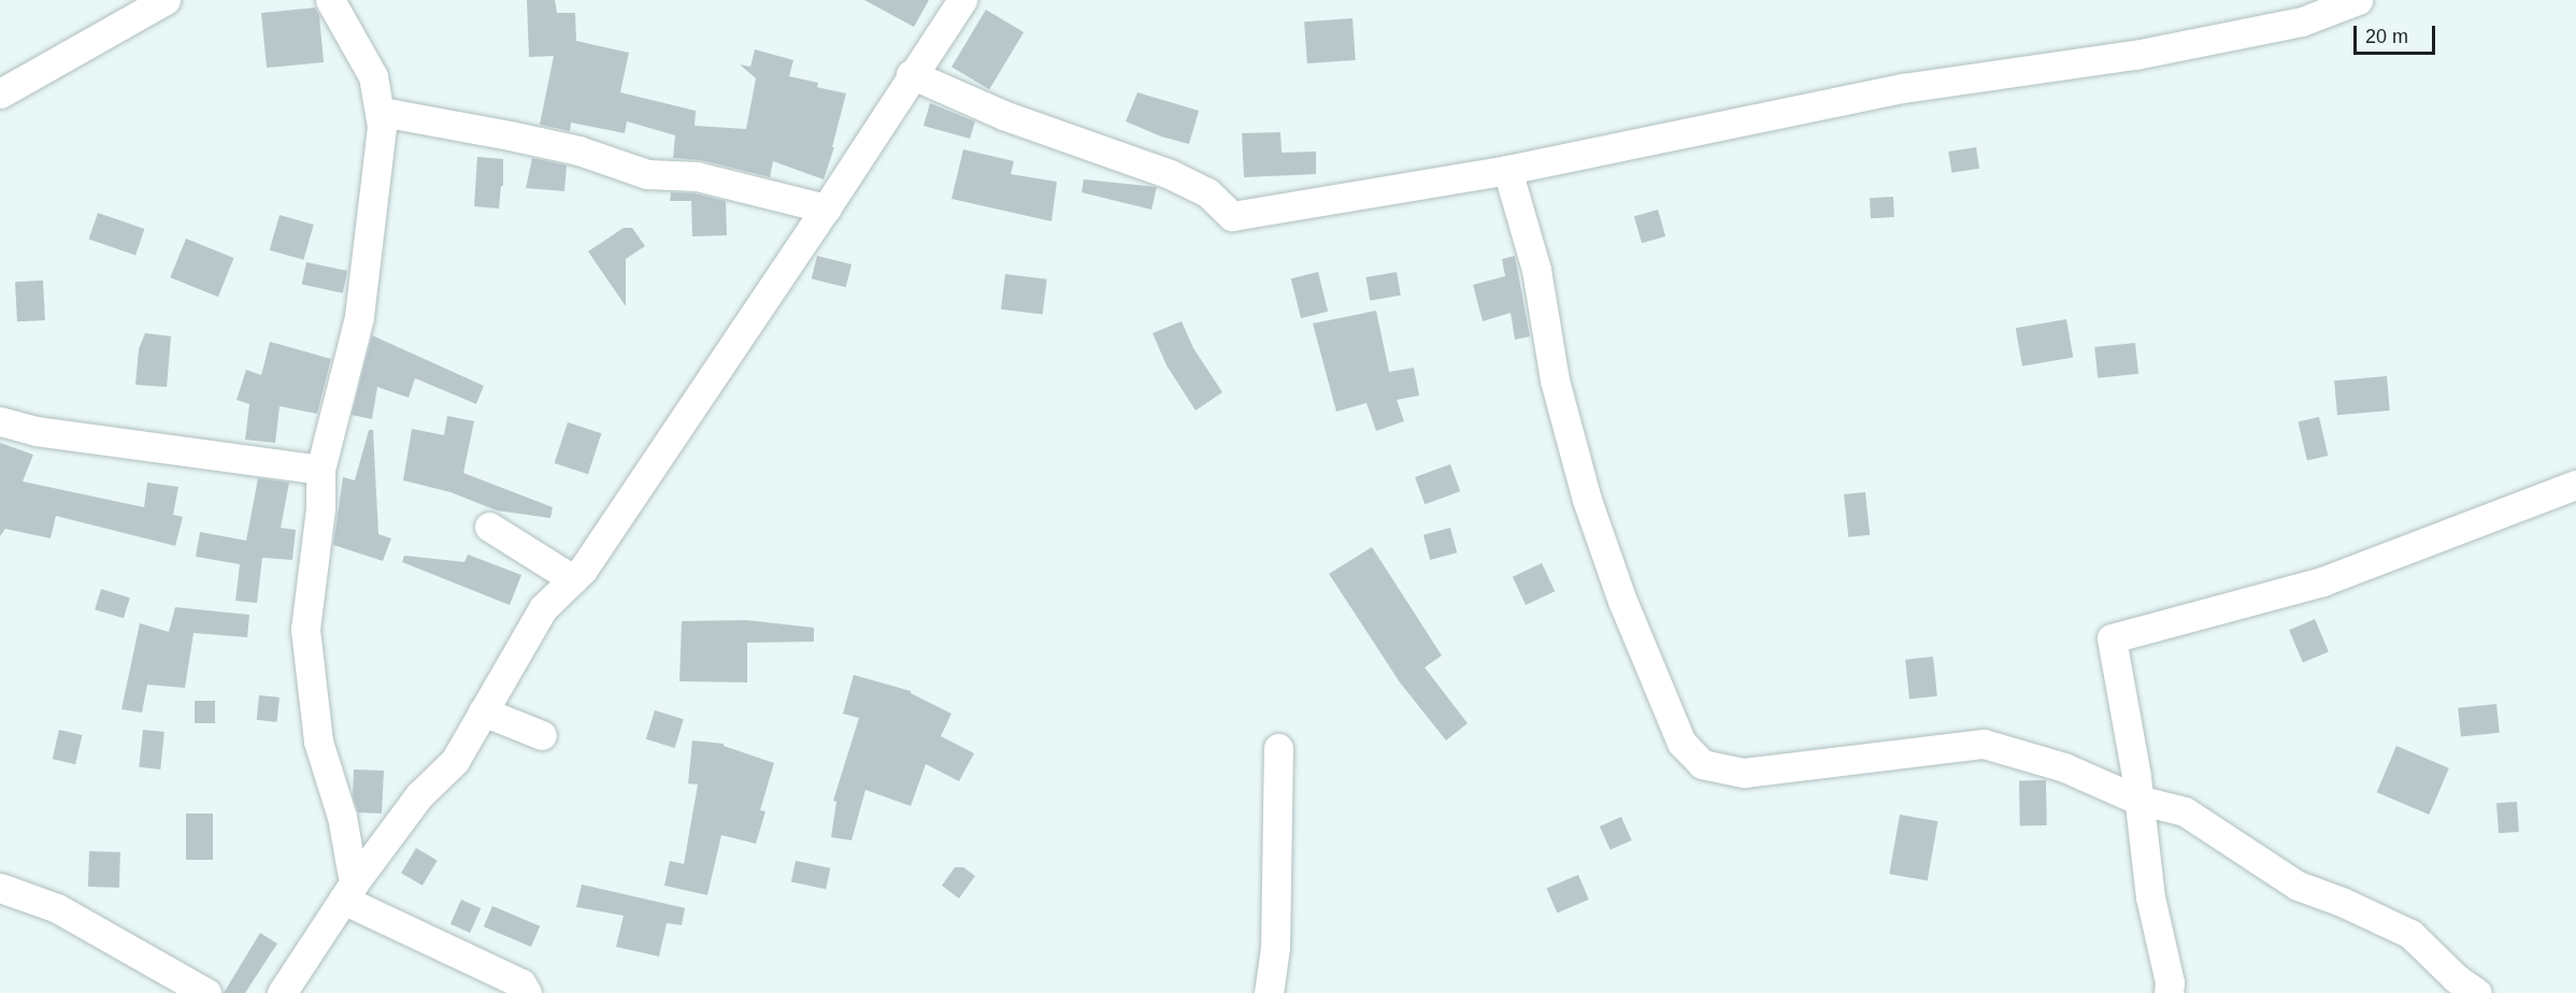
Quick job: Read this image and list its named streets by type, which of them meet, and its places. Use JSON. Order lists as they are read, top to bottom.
{
  "scale_bar": "20 m"
}
